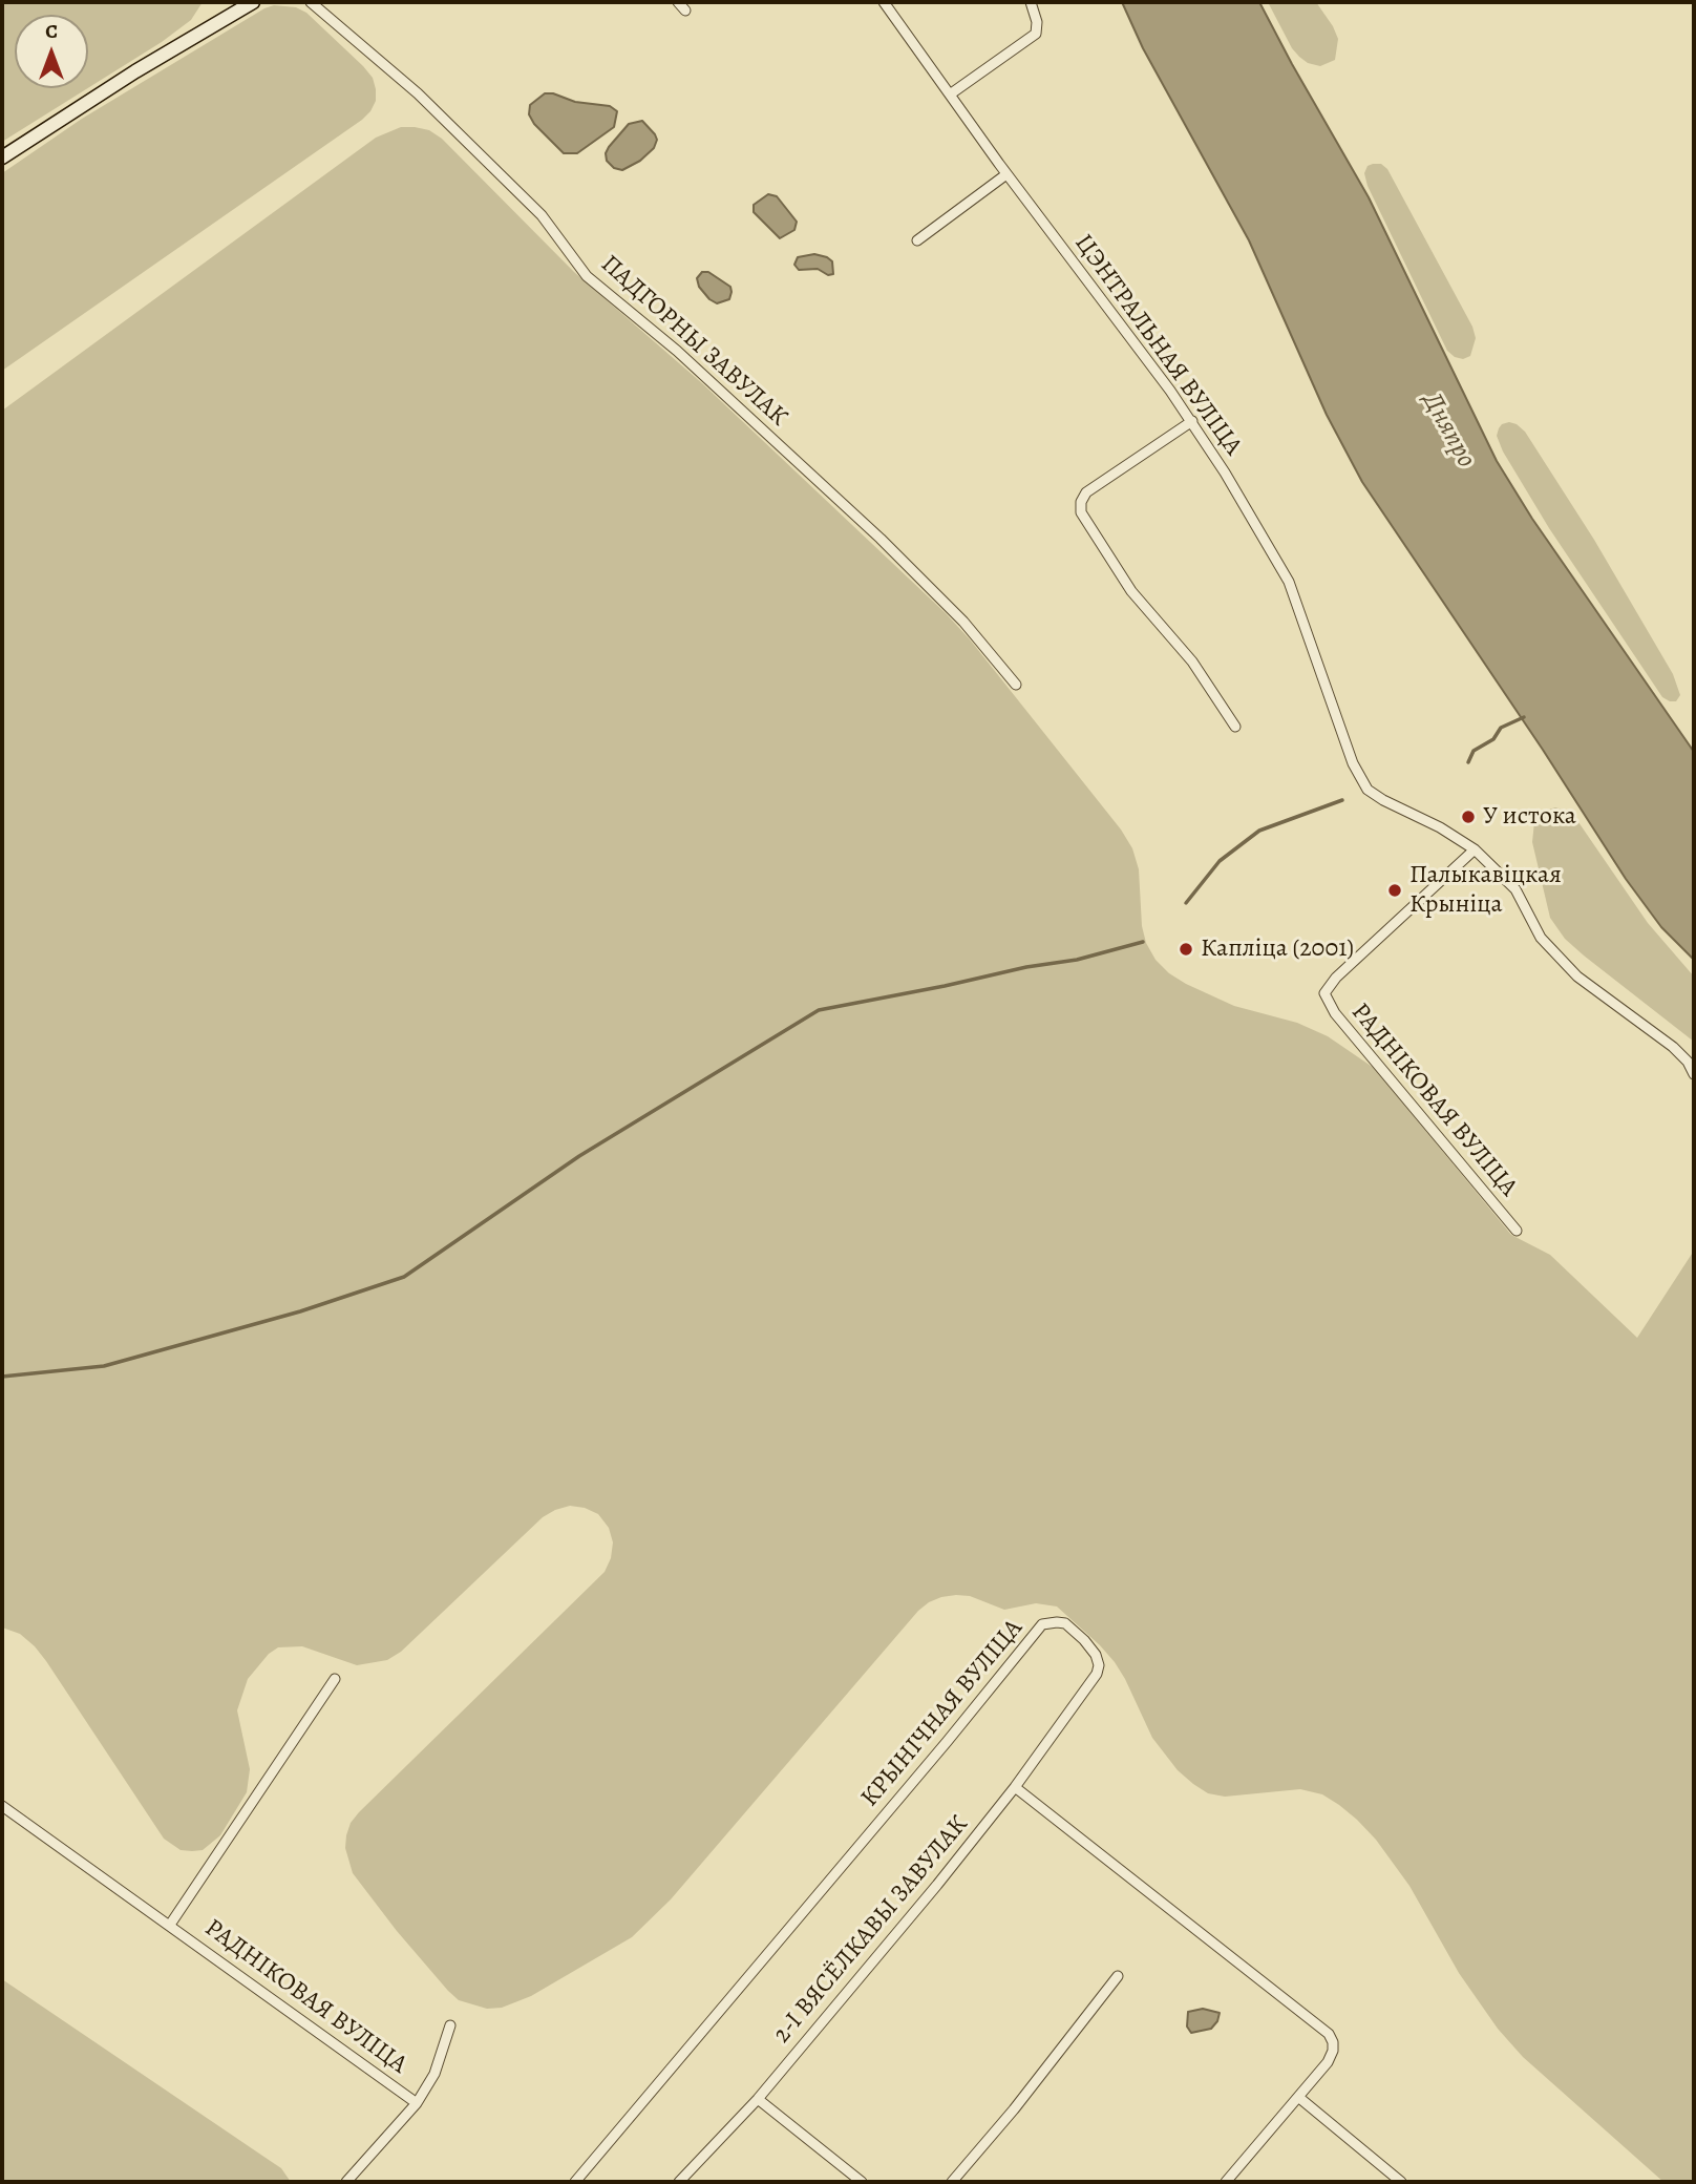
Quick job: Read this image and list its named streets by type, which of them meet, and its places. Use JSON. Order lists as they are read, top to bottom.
{
  "streets": {
    "street": [
      "ПАДГОРНЫ ЗАВУЛАК",
      "ЦЭНТРАЛЬНАЯ ВУЛІЦА",
      "РАДНІКОВАЯ ВУЛІЦА",
      "КРЫНІЧНАЯ ВУЛІЦА",
      "2-І ВЯСЁЛКАВЫ ЗАВУЛАК"
    ]
  },
  "crossings": [
    ["ЦЭНТРАЛЬНАЯ ВУЛІЦА", "РАДНІКОВАЯ ВУЛІЦА"],
    ["КРЫНІЧНАЯ ВУЛІЦА", "2-І ВЯСЁЛКАВЫ ЗАВУЛАК"]
  ],
  "water": ["Дняпро"],
  "places": ["У истока", "Палыкавіцкая Крыніца", "Капліца (2001)"],
  "north": "top"
}
